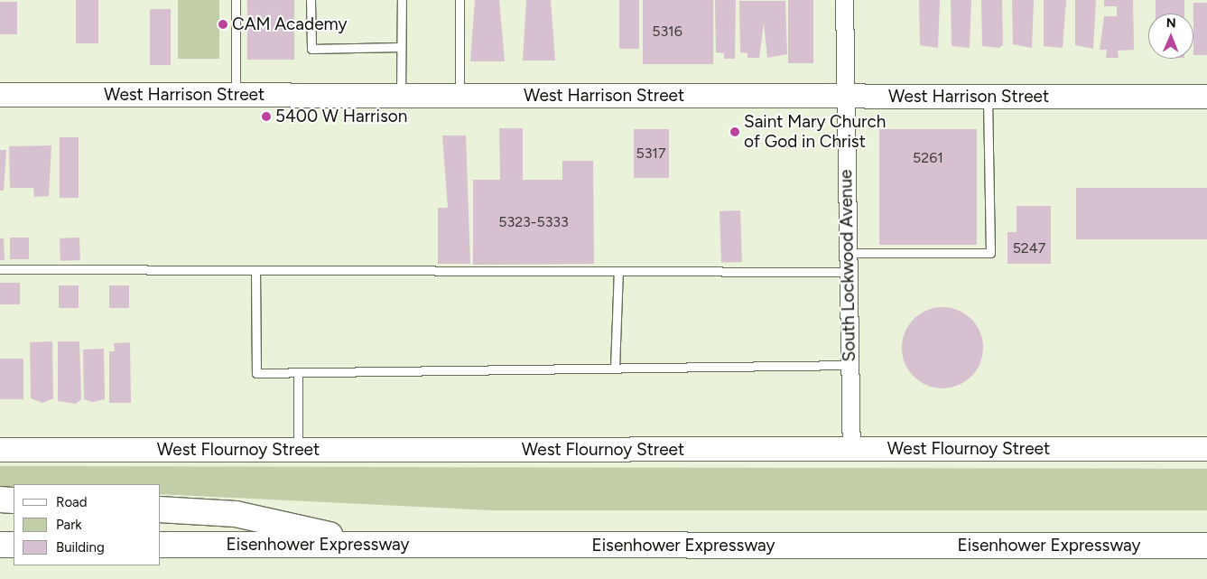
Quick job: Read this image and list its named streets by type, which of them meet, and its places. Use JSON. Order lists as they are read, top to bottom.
{
  "streets": {
    "highway": ["Eisenhower Expressway"],
    "street": ["West Harrison Street", "South Lockwood Avenue", "West Flournoy Street"]
  },
  "crossings": [
    ["West Harrison Street", "South Lockwood Avenue"],
    ["South Lockwood Avenue", "West Flournoy Street"]
  ],
  "places": ["CAM Academy", "5400 W Harrison", "Saint Mary Church of God in Christ"],
  "house_numbers": [
    "5316",
    "5317",
    "5261",
    "5323-5333",
    "5247"
  ],
  "legend": ["Road", "Park", "Building"],
  "north": "top"
}
